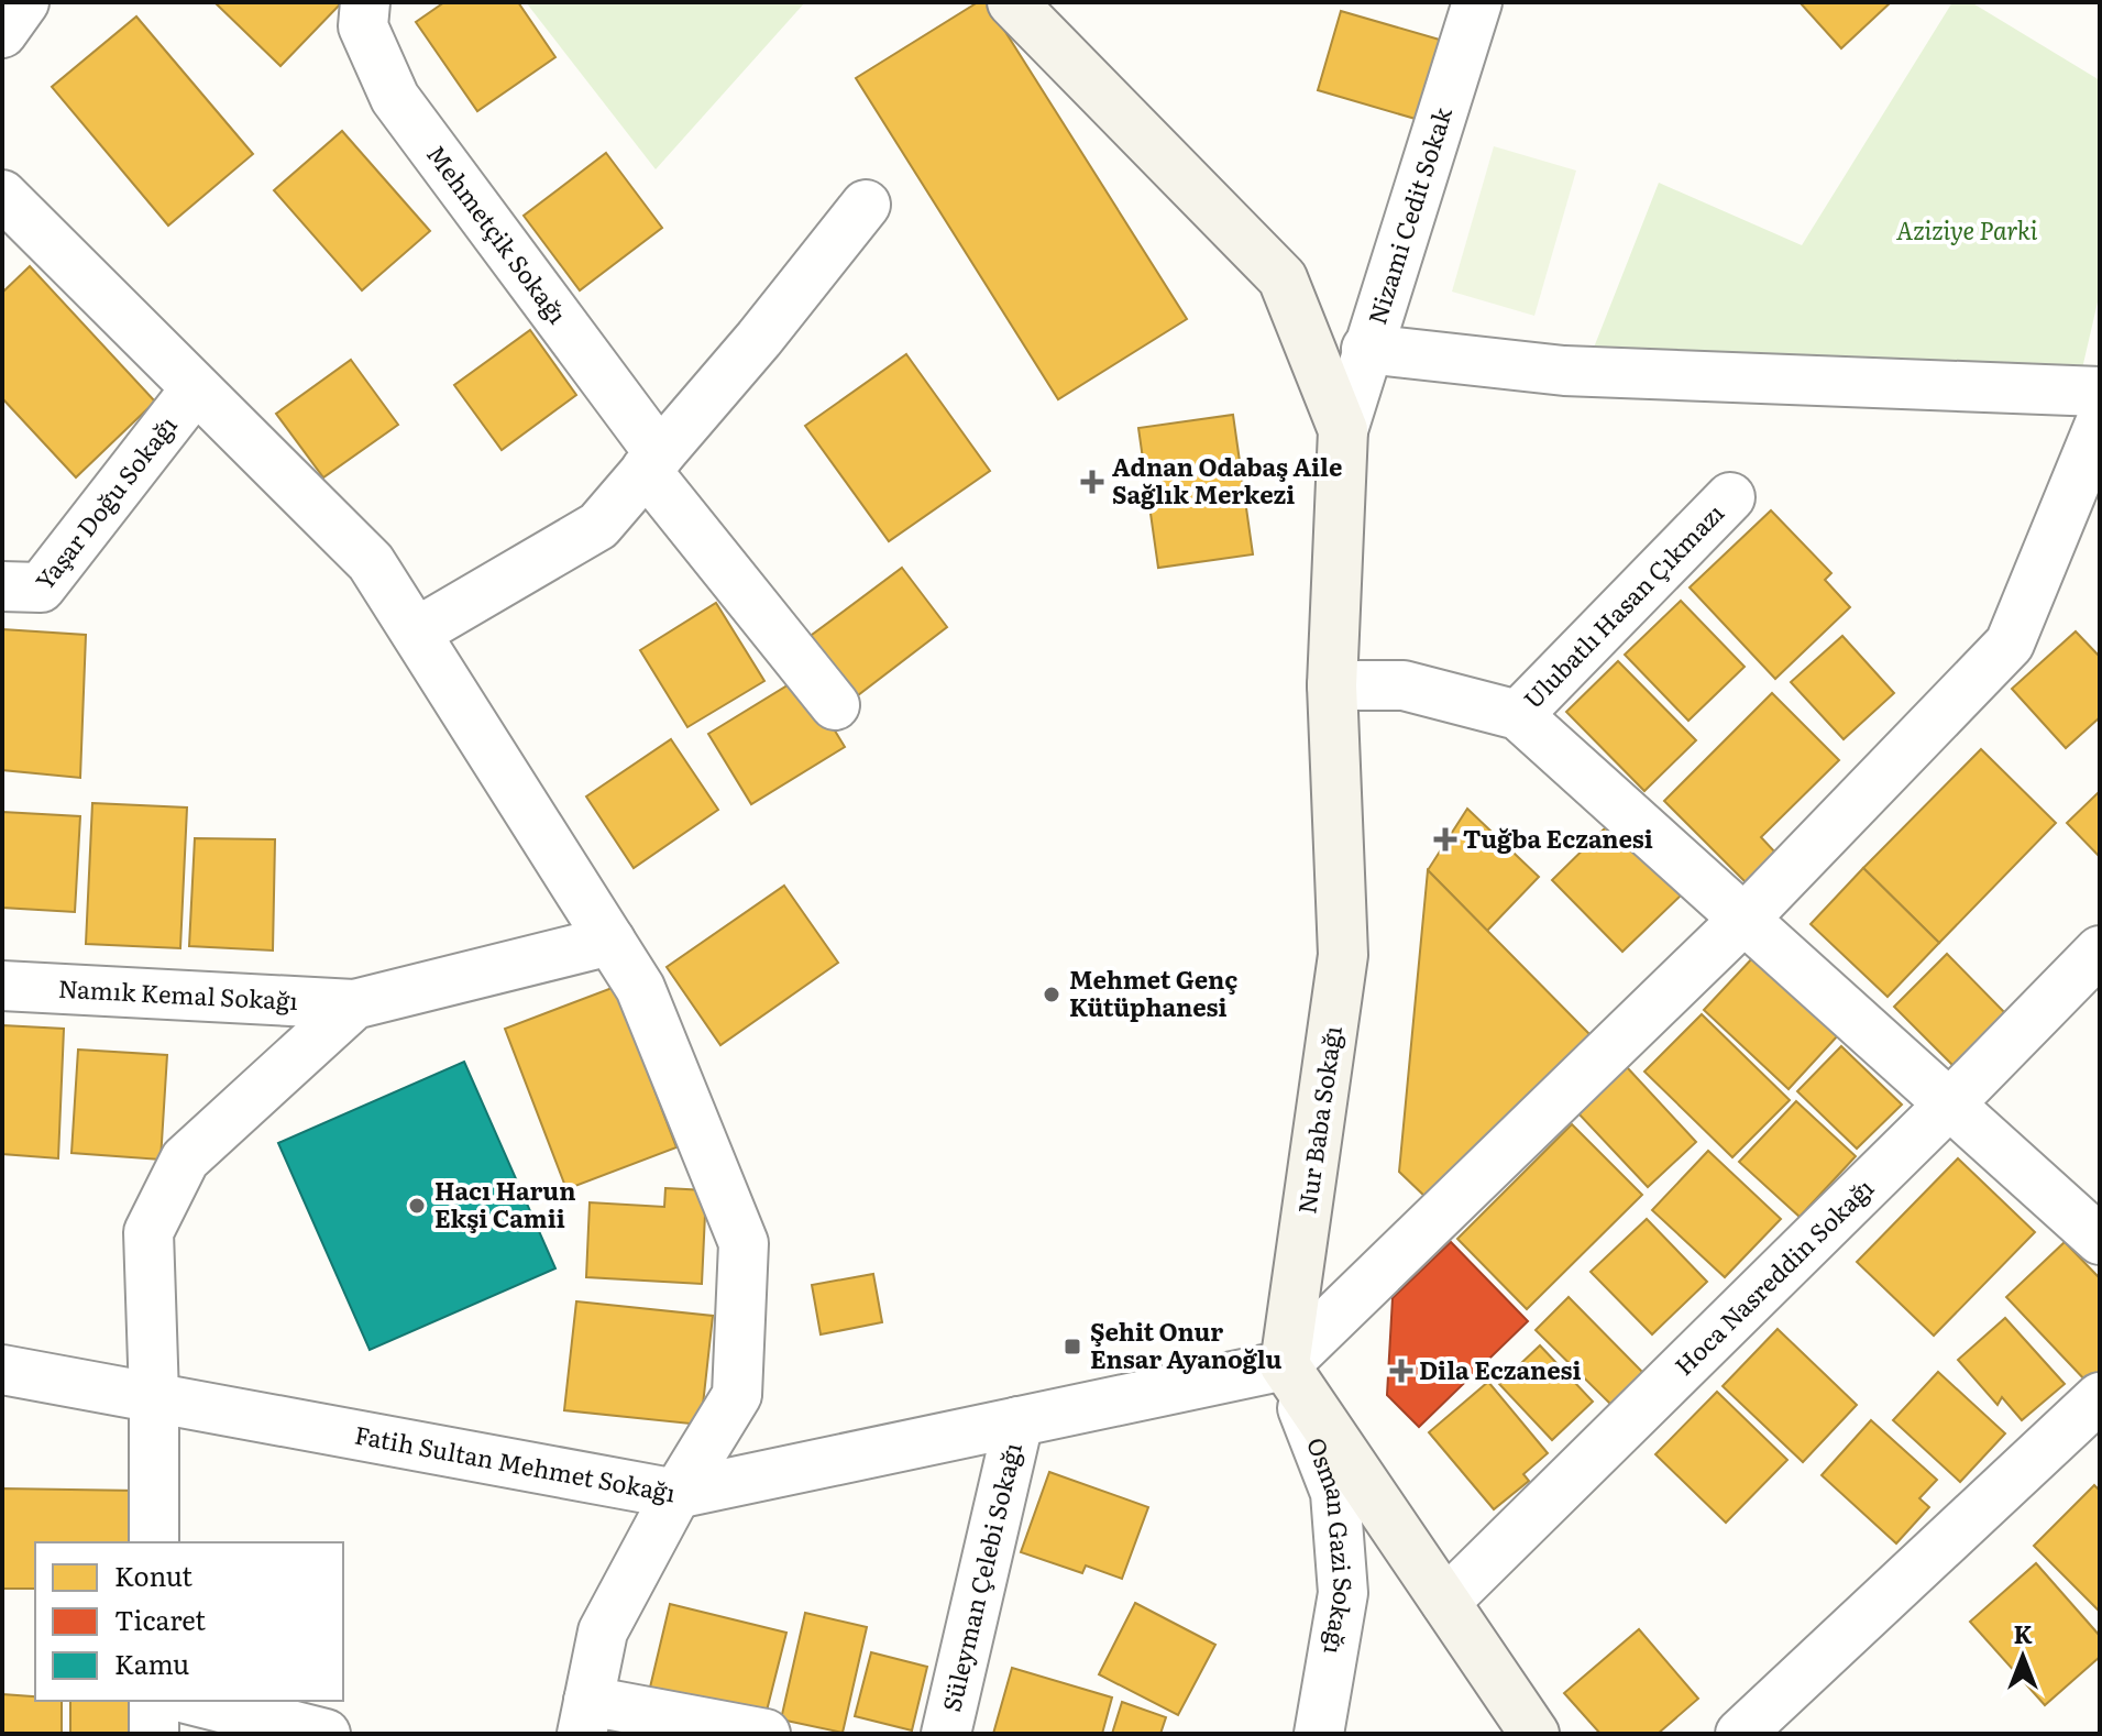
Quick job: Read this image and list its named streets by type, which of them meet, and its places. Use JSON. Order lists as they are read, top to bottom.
{
  "streets": {
    "main road": ["Nur Baba Sokağı"],
    "street": [
      "Nizami Cedit Sokak",
      "Mehmetçik Sokağı",
      "Yaşar Doğu Sokağı",
      "Ulubatlı Hasan Çıkmazı",
      "Namık Kemal Sokağı",
      "Hoca Nasreddin Sokağı",
      "Fatih Sultan Mehmet Sokağı",
      "Osman Gazi Sokağı",
      "Süleyman Çelebi Sokağı"
    ]
  },
  "crossings": [
    ["Nizami Cedit Sokak", "Nur Baba Sokağı"],
    ["Nur Baba Sokağı", "Fatih Sultan Mehmet Sokağı"],
    ["Nur Baba Sokağı", "Osman Gazi Sokağı"],
    ["Fatih Sultan Mehmet Sokağı", "Osman Gazi Sokağı"],
    ["Fatih Sultan Mehmet Sokağı", "Süleyman Çelebi Sokağı"]
  ],
  "parks": ["Aziziye Parki"],
  "places": {
    "health": ["Adnan Odabaş Aile Sağlık Merkezi", "Tuğba Eczanesi", "Dila Eczanesi"],
    "other": ["Mehmet Genç Kütüphanesi", "Hacı Harun Ekşi Camii"],
    "transit": ["Şehit Onur Ensar Ayanoğlu"]
  },
  "legend": ["Konut", "Ticaret", "Kamu"],
  "north": "top"
}
